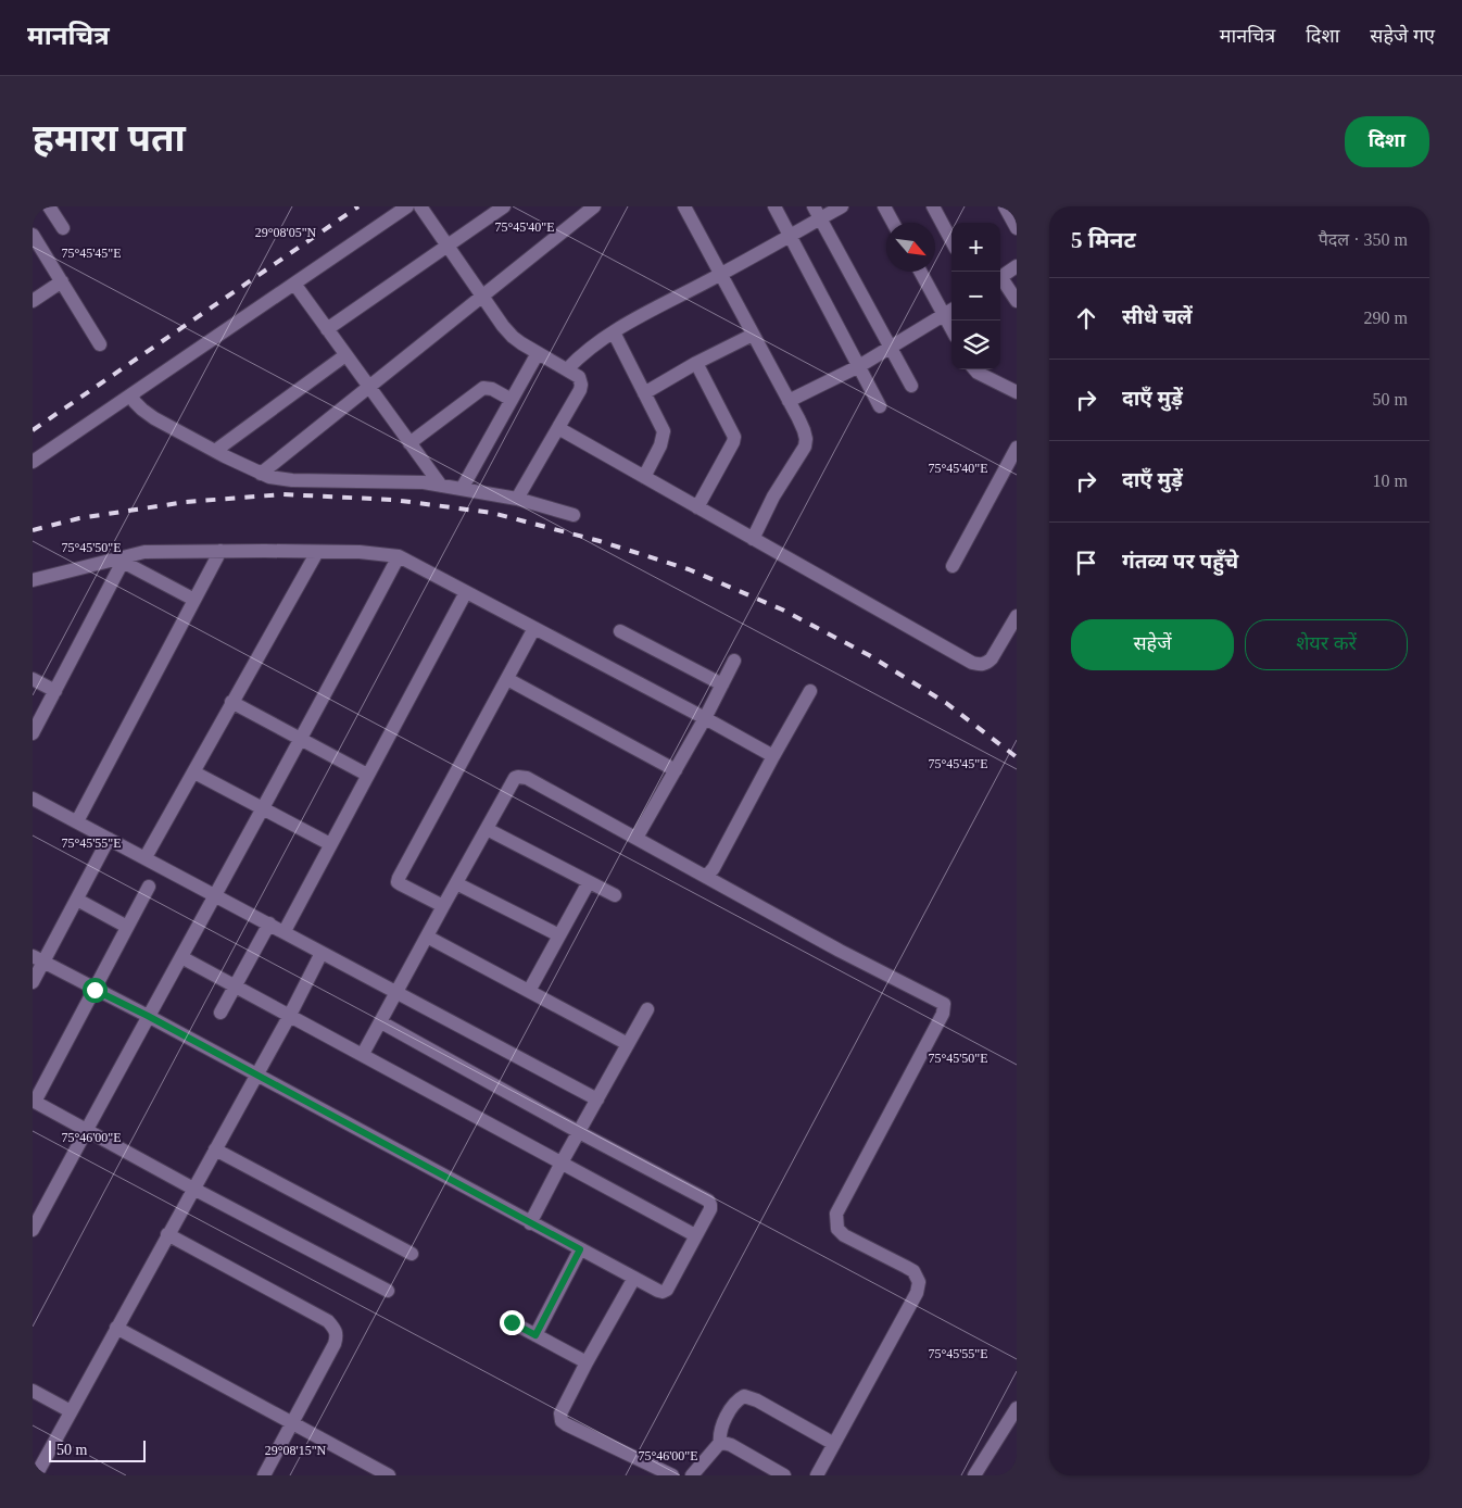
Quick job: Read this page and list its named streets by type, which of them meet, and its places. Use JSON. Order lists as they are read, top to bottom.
{
  "scale_bar": "50 m",
  "north": "bottom right",
  "page": {
    "header": "मानचित्र",
    "nav": ["मानचित्र", "दिशा", "सहेजे गए"],
    "buttons": [
      "दिशा",
      ["सहेजें", "शेयर करें"]
    ],
    "title": "हमारा पता",
    "heading": ["5 मिनट", "पैदल · 350 m"],
    "map_buttons": ["+", "−"],
    "list": [
      ["सीधे चलें", "290 m"],
      ["दाएँ मुड़ें", "50 m"],
      ["दाएँ मुड़ें", "10 m"],
      "गंतव्य पर पहुँचे"
    ],
    "scale": "50 m"
  },
  "coordinates": [
    "75°45'40\"E",
    "29°08'05\"N",
    "75°45'45\"E",
    "75°45'50\"E",
    "75°45'55\"E",
    "75°46'00\"E",
    "29°08'15\"N"
  ]
}
